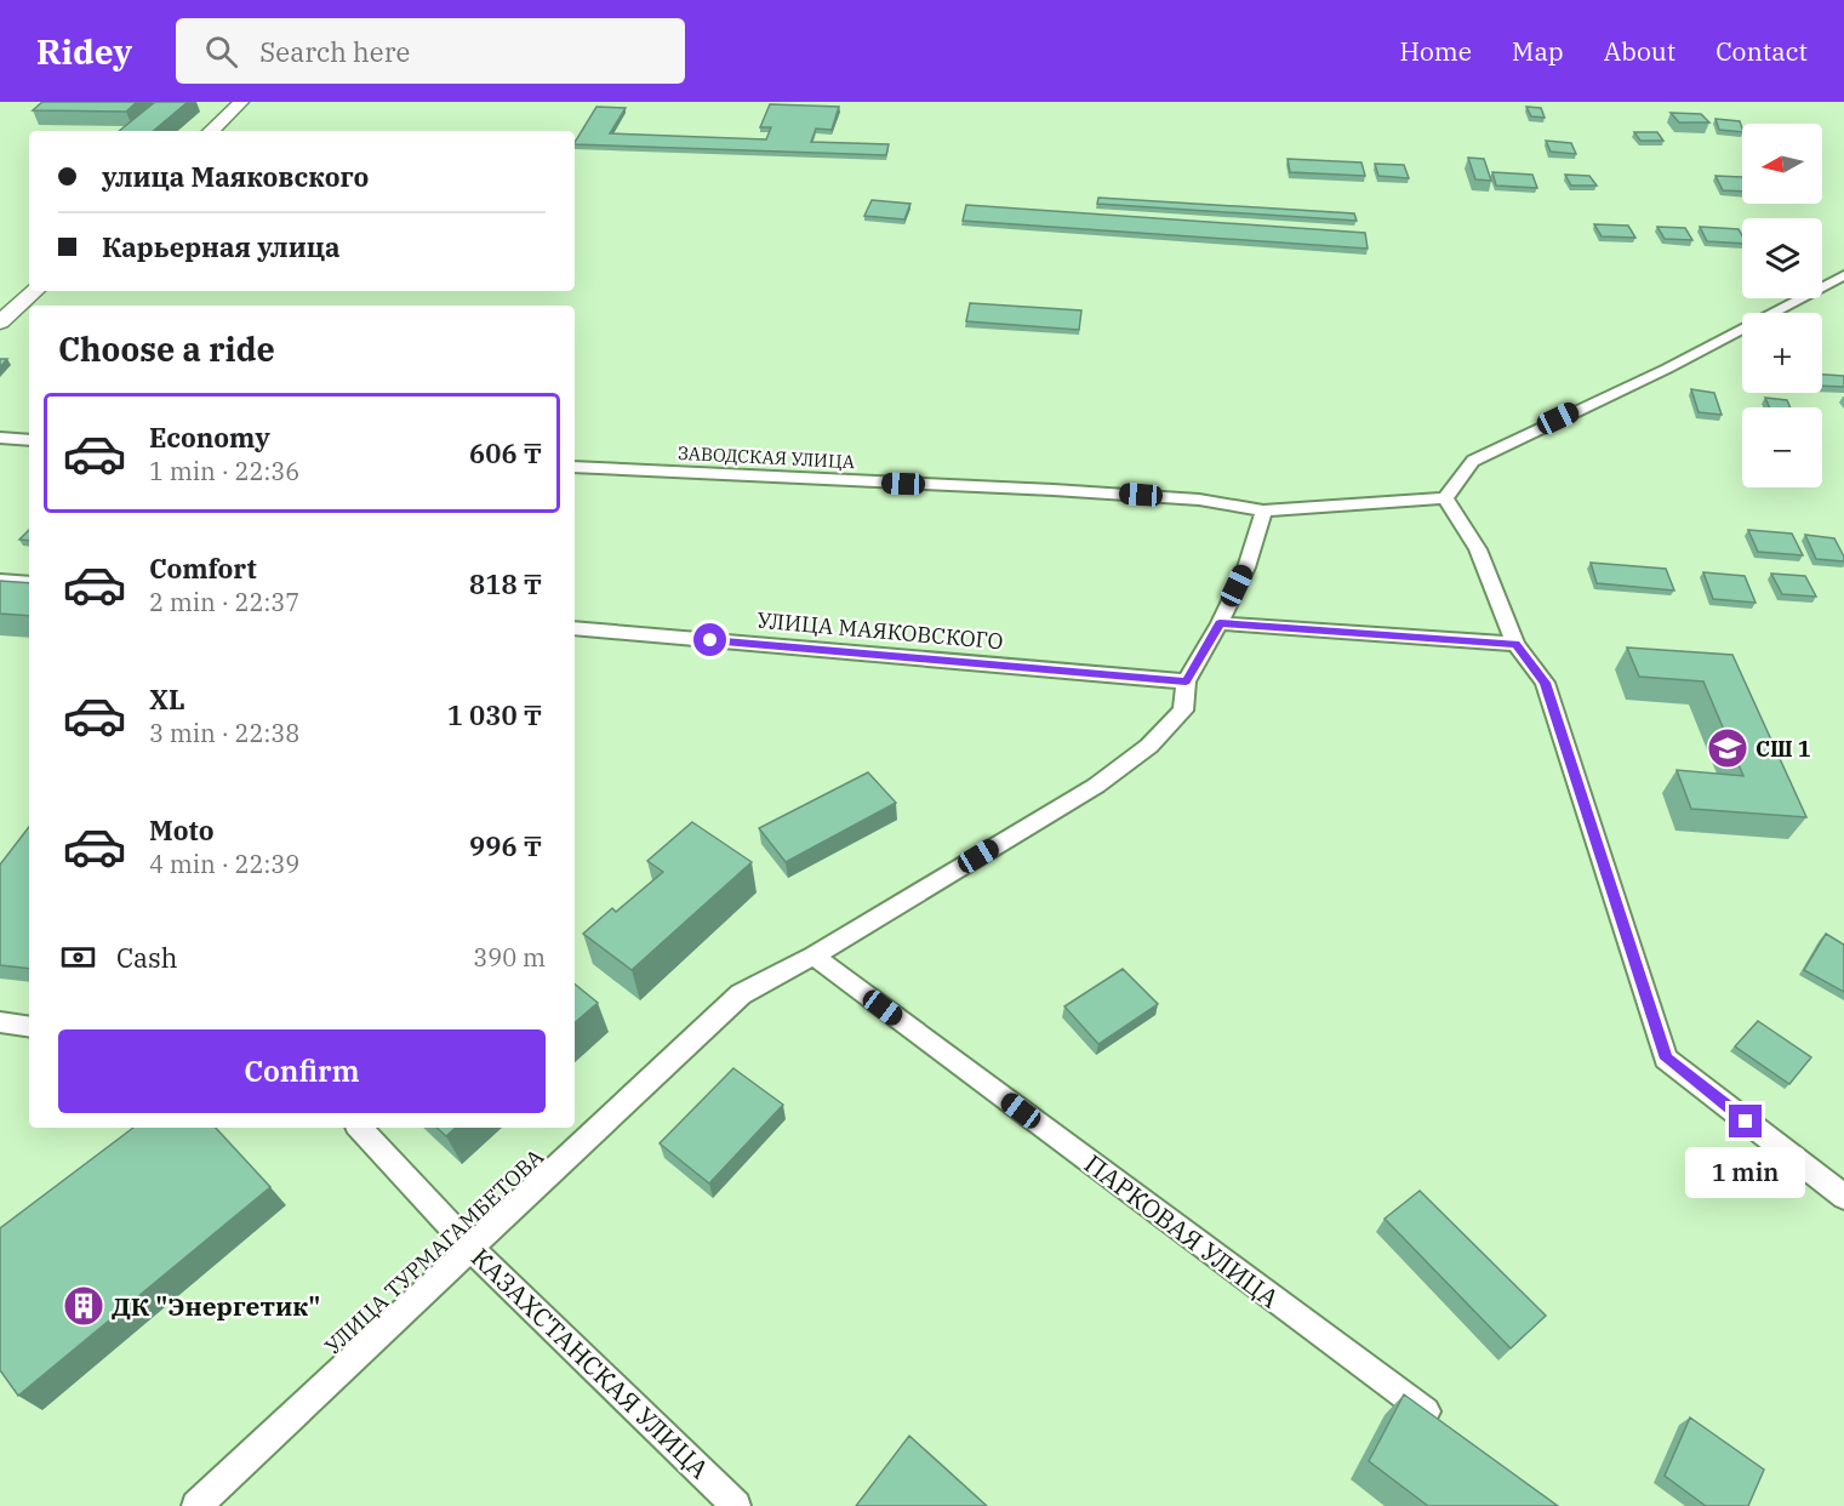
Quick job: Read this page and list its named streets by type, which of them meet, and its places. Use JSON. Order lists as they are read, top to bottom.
{
  "streets": {
    "street": [
      "ЗАВОДСКАЯ УЛИЦА",
      "УЛИЦА МАЯКОВСКОГО",
      "ПАРКОВАЯ УЛИЦА",
      "УЛИЦА ТУРМАГАМБЕТОВА",
      "КАЗАХСТАНСКАЯ УЛИЦА"
    ]
  },
  "crossings": [
    ["ЗАВОДСКАЯ УЛИЦА", "УЛИЦА ТУРМАГАМБЕТОВА"],
    ["УЛИЦА МАЯКОВСКОГО", "УЛИЦА ТУРМАГАМБЕТОВА"],
    ["ПАРКОВАЯ УЛИЦА", "УЛИЦА ТУРМАГАМБЕТОВА"],
    ["УЛИЦА ТУРМАГАМБЕТОВА", "КАЗАХСТАНСКАЯ УЛИЦА"]
  ],
  "places": {
    "school or university": ["СШ 1"],
    "building": ["ДК \"Энергетик\""]
  },
  "north": "left",
  "page": {
    "header": "Ridey",
    "search": "Search here",
    "nav": [
      "Home",
      "Map",
      "About",
      "Contact"
    ],
    "map_buttons": ["+", "−"],
    "banner": ["улица Маяковского", "Карьерная улица"],
    "heading": "Choose a ride",
    "list": [
      {
        "name": "Economy",
        "note": "1 min · 22:36",
        "value": "606 ₸"
      },
      {
        "name": "Comfort",
        "note": "2 min · 22:37",
        "value": "818 ₸"
      },
      {
        "name": "XL",
        "note": "3 min · 22:38",
        "value": "1 030 ₸"
      },
      {
        "name": "Moto",
        "note": "4 min · 22:39",
        "value": "996 ₸"
      }
    ],
    "pay": ["Cash", "390 m"],
    "buttons": "Confirm",
    "bubble": "1 min"
  }
}
